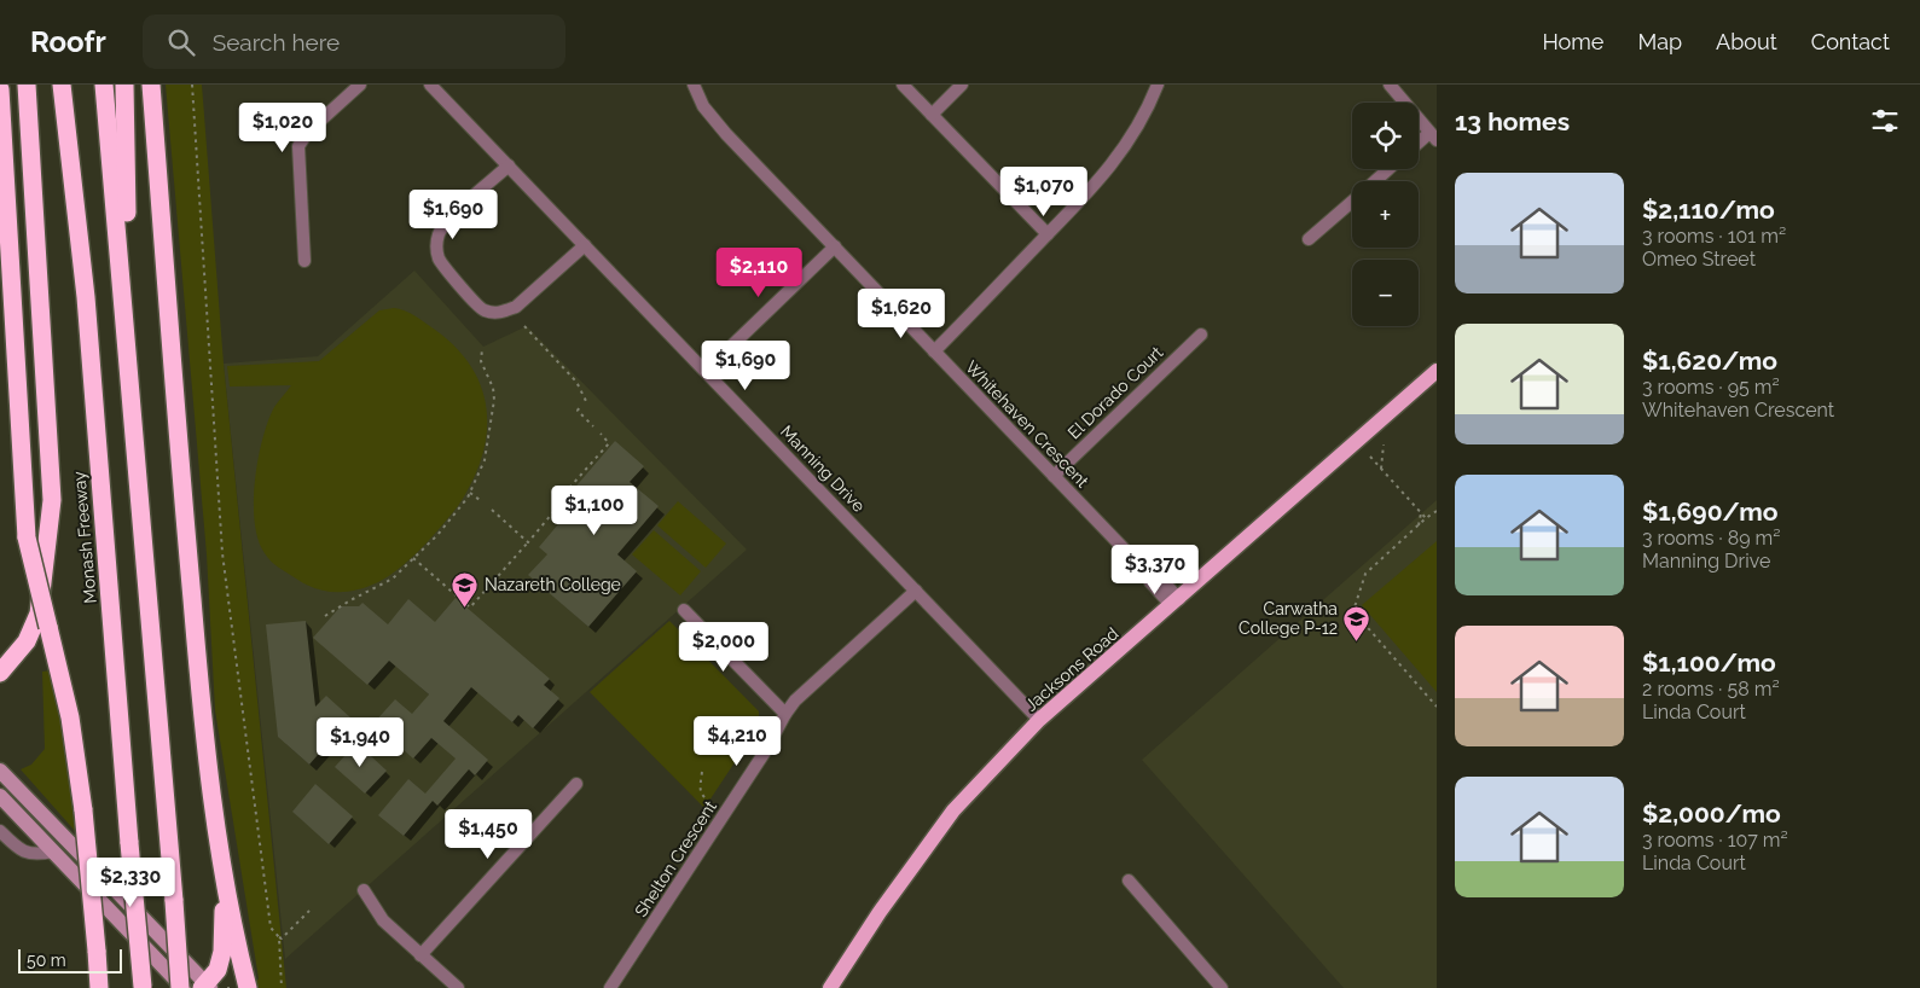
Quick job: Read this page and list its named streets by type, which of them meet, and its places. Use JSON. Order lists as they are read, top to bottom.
{
  "streets": {
    "highway": ["Monash Freeway"],
    "main road": ["Jacksons Road"],
    "street": [
      "El Dorado Court",
      "Whitehaven Crescent",
      "Manning Drive",
      "Shelton Crescent"
    ]
  },
  "crossings": [
    ["El Dorado Court", "Whitehaven Crescent"],
    ["Whitehaven Crescent", "Jacksons Road"],
    ["Manning Drive", "Jacksons Road"],
    ["Manning Drive", "Shelton Crescent"]
  ],
  "places": {
    "school or university": ["Nazareth College", "Carwatha College P-12"]
  },
  "scale_bar": "50 m",
  "page": {
    "header": "Roofr",
    "search": "Search here",
    "nav": [
      "Home",
      "Map",
      "About",
      "Contact"
    ],
    "heading": "13 homes",
    "map_buttons": ["+", "−"],
    "price": [
      "$1,020",
      "$1,070",
      "$1,690",
      "$2,110",
      "$1,620",
      "$1,690",
      "$1,100",
      "$3,370",
      "$2,000",
      "$4,210",
      "$1,940",
      "$1,450",
      "$2,330"
    ],
    "list": [
      {
        "name": "$2,110/mo",
        "note": "3 rooms · 101 m² · Omeo Street"
      },
      {
        "name": "$1,620/mo",
        "note": "3 rooms · 95 m² · Whitehaven Crescent"
      },
      {
        "name": "$1,690/mo",
        "note": "3 rooms · 89 m² · Manning Drive"
      },
      {
        "name": "$1,100/mo",
        "note": "2 rooms · 58 m² · Linda Court"
      },
      {
        "name": "$2,000/mo",
        "note": "3 rooms · 107 m² · Linda Court"
      }
    ],
    "scale": "50 m"
  }
}
